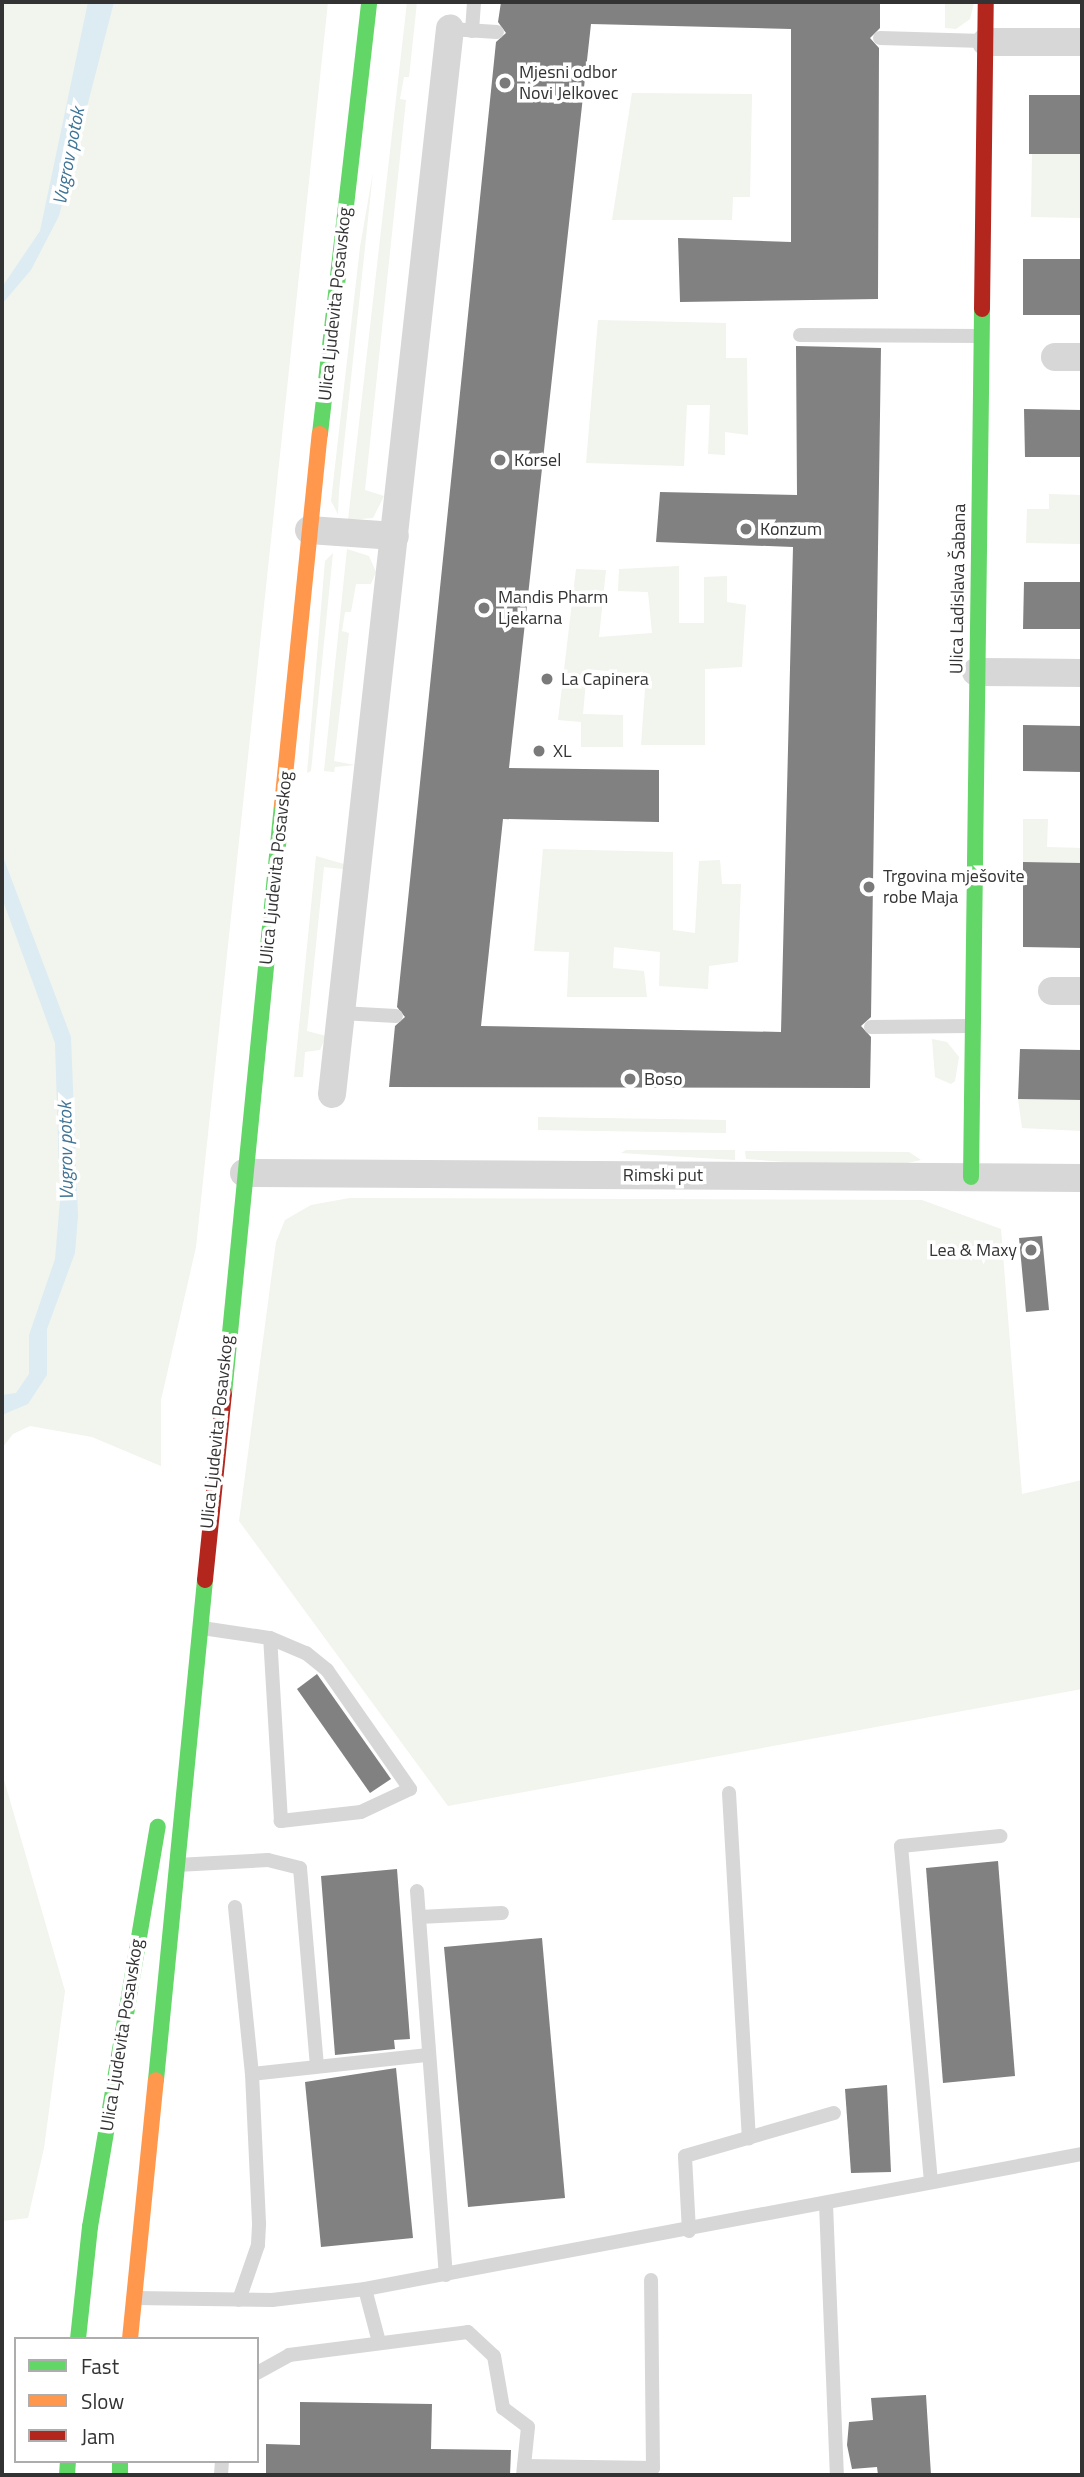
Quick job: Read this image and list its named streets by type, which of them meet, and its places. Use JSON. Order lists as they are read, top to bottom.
{
  "streets": {
    "main road": ["Ulica Ljudevita Posavskog", "Ulica Ladislava Šabana"],
    "street": ["Rimski put"]
  },
  "crossings": [
    ["Ulica Ljudevita Posavskog", "Rimski put"],
    ["Ulica Ladislava Šabana", "Rimski put"]
  ],
  "water": ["Vugrov potok"],
  "places": [
    "Mjesni odbor Novi Jelkovec",
    "Korsel",
    "Konzum",
    "Mandis Pharm Ljekarna",
    "La Capinera",
    "XL",
    "Trgovina mješovite robe Maja",
    "Boso",
    "Lea & Maxy"
  ],
  "legend": ["Fast", "Slow", "Jam"]
}
